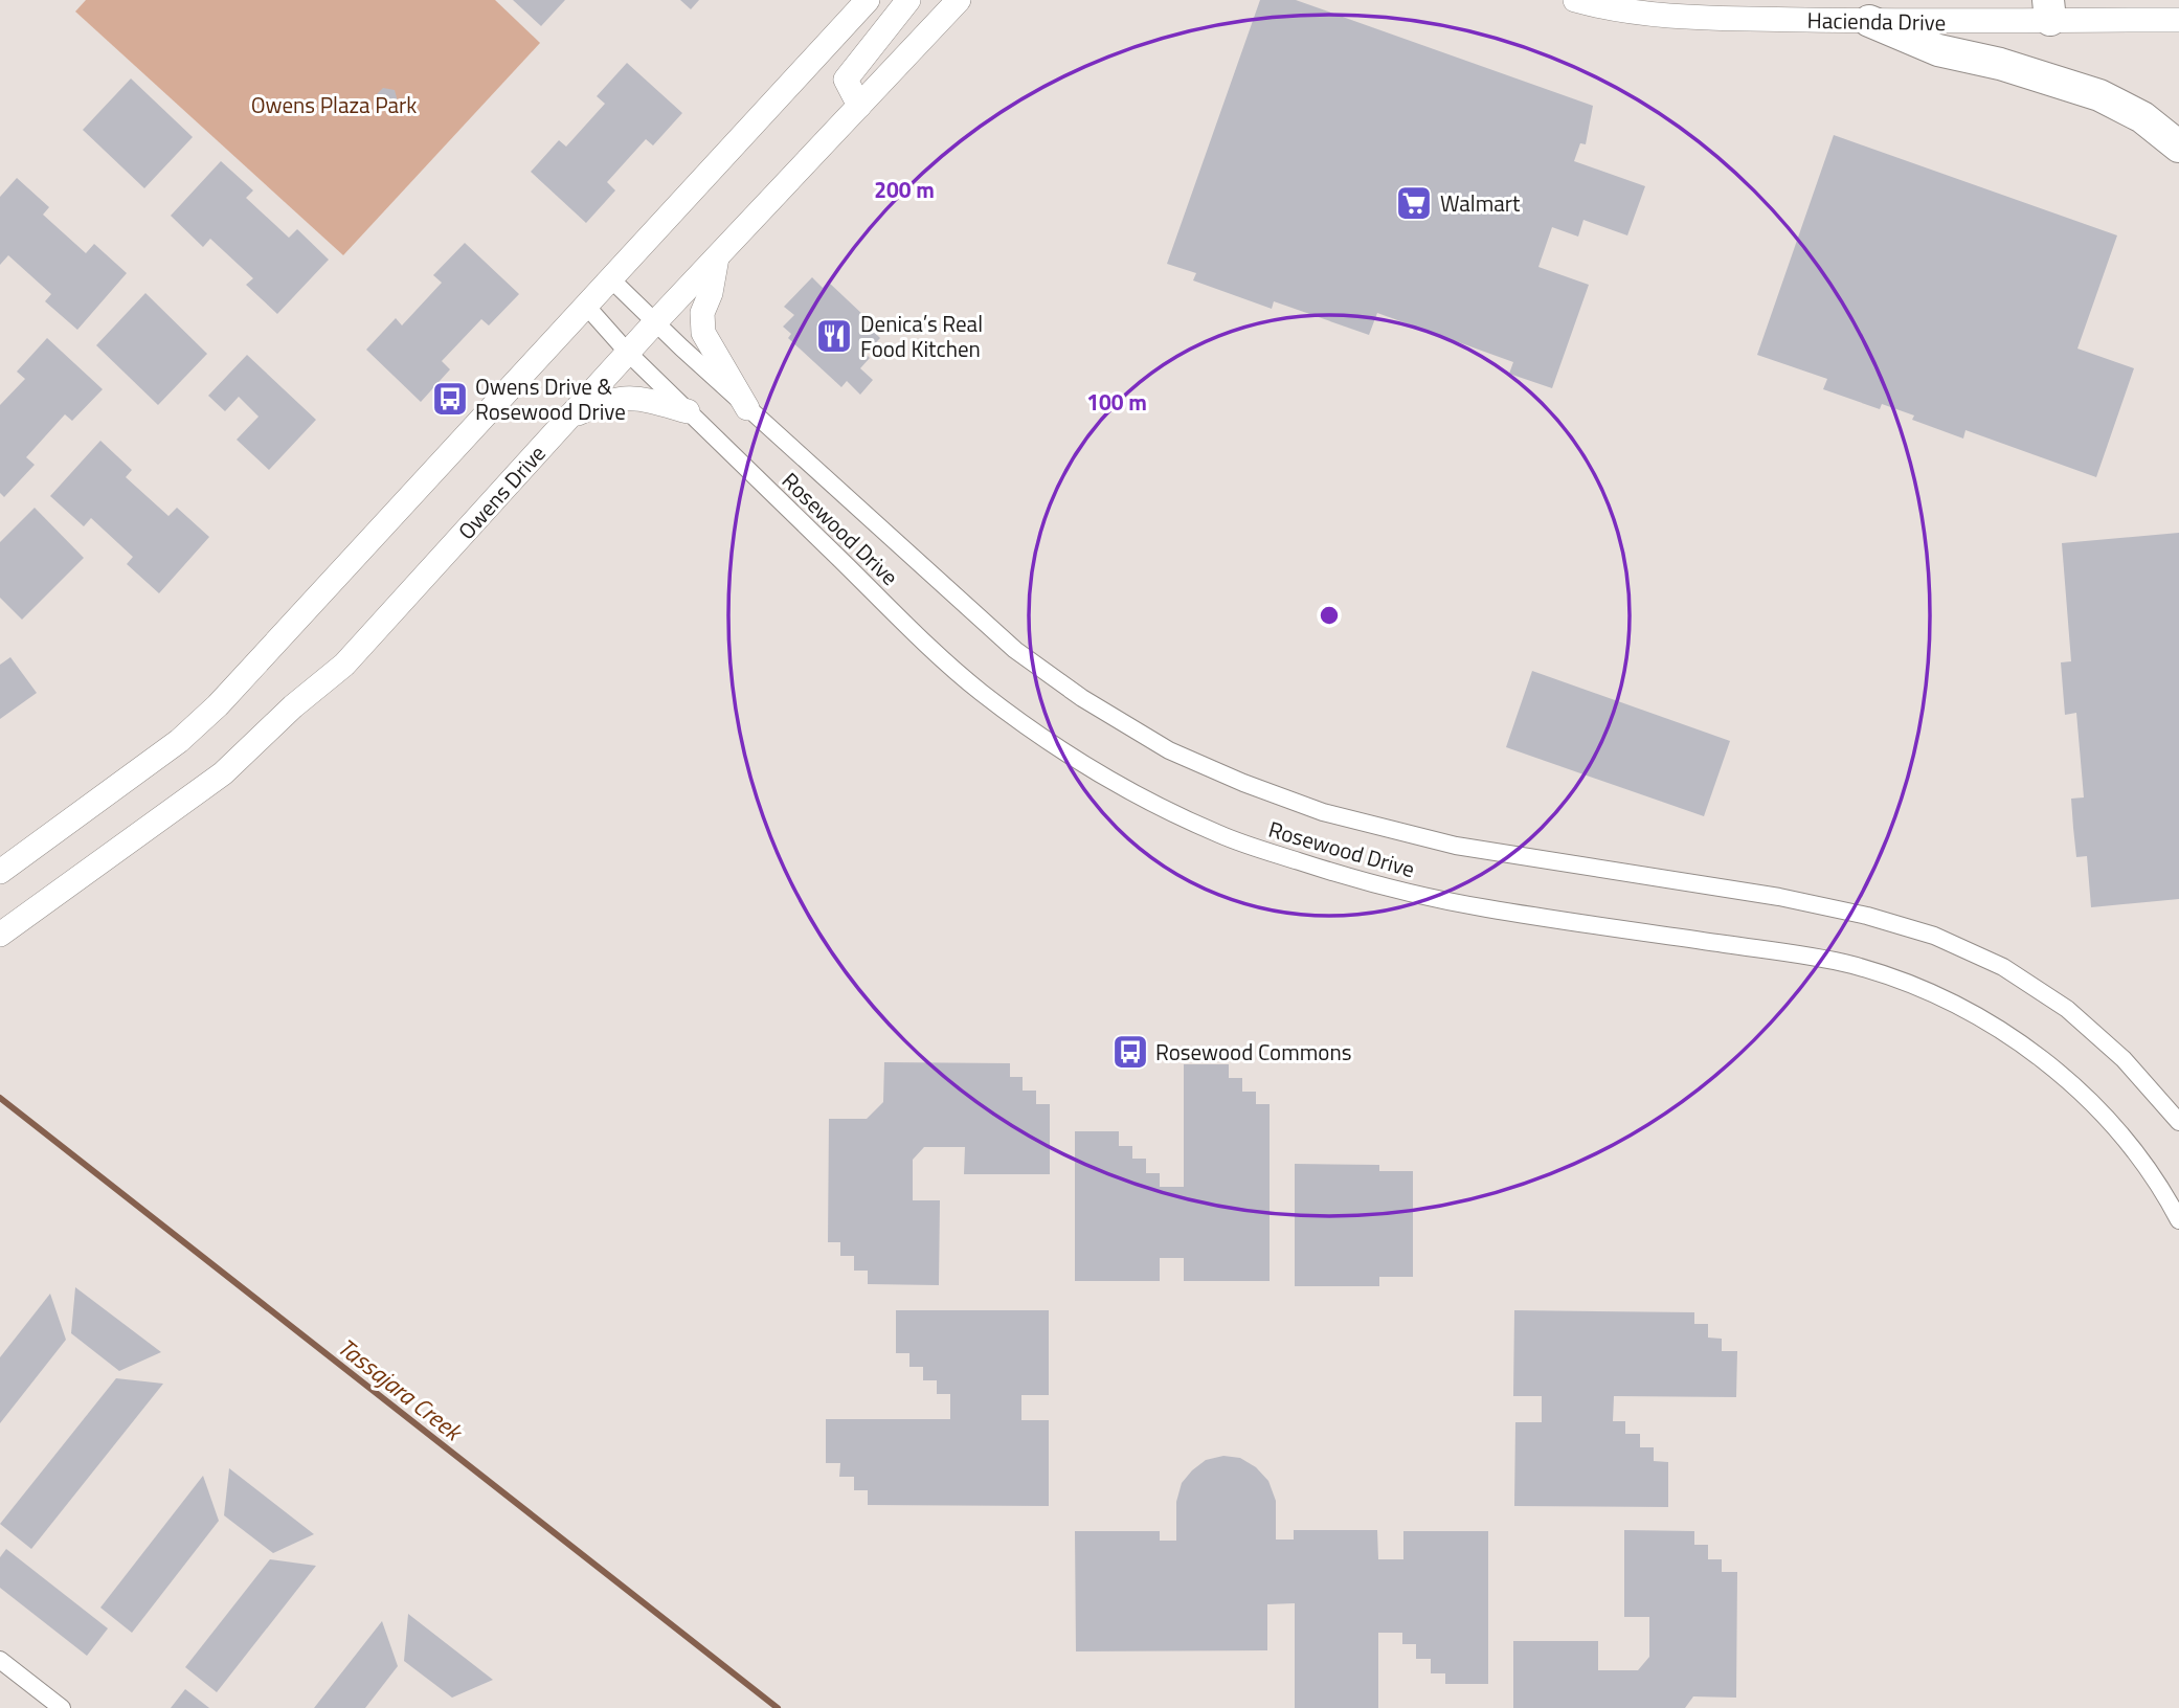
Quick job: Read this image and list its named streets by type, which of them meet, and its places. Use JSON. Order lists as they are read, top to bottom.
{
  "streets": {
    "street": ["Hacienda Drive", "Owens Drive", "Rosewood Drive"]
  },
  "crossings": [
    ["Owens Drive", "Rosewood Drive"]
  ],
  "water": ["Tassajara Creek"],
  "parks": ["Owens Plaza Park"],
  "places": {
    "supermarket": ["Walmart"],
    "restaurant": ["Denica’s Real Food Kitchen"],
    "bus stop": ["Owens Drive & Rosewood Drive", "Rosewood Commons"]
  },
  "rings": ["200 m", "100 m"]
}
